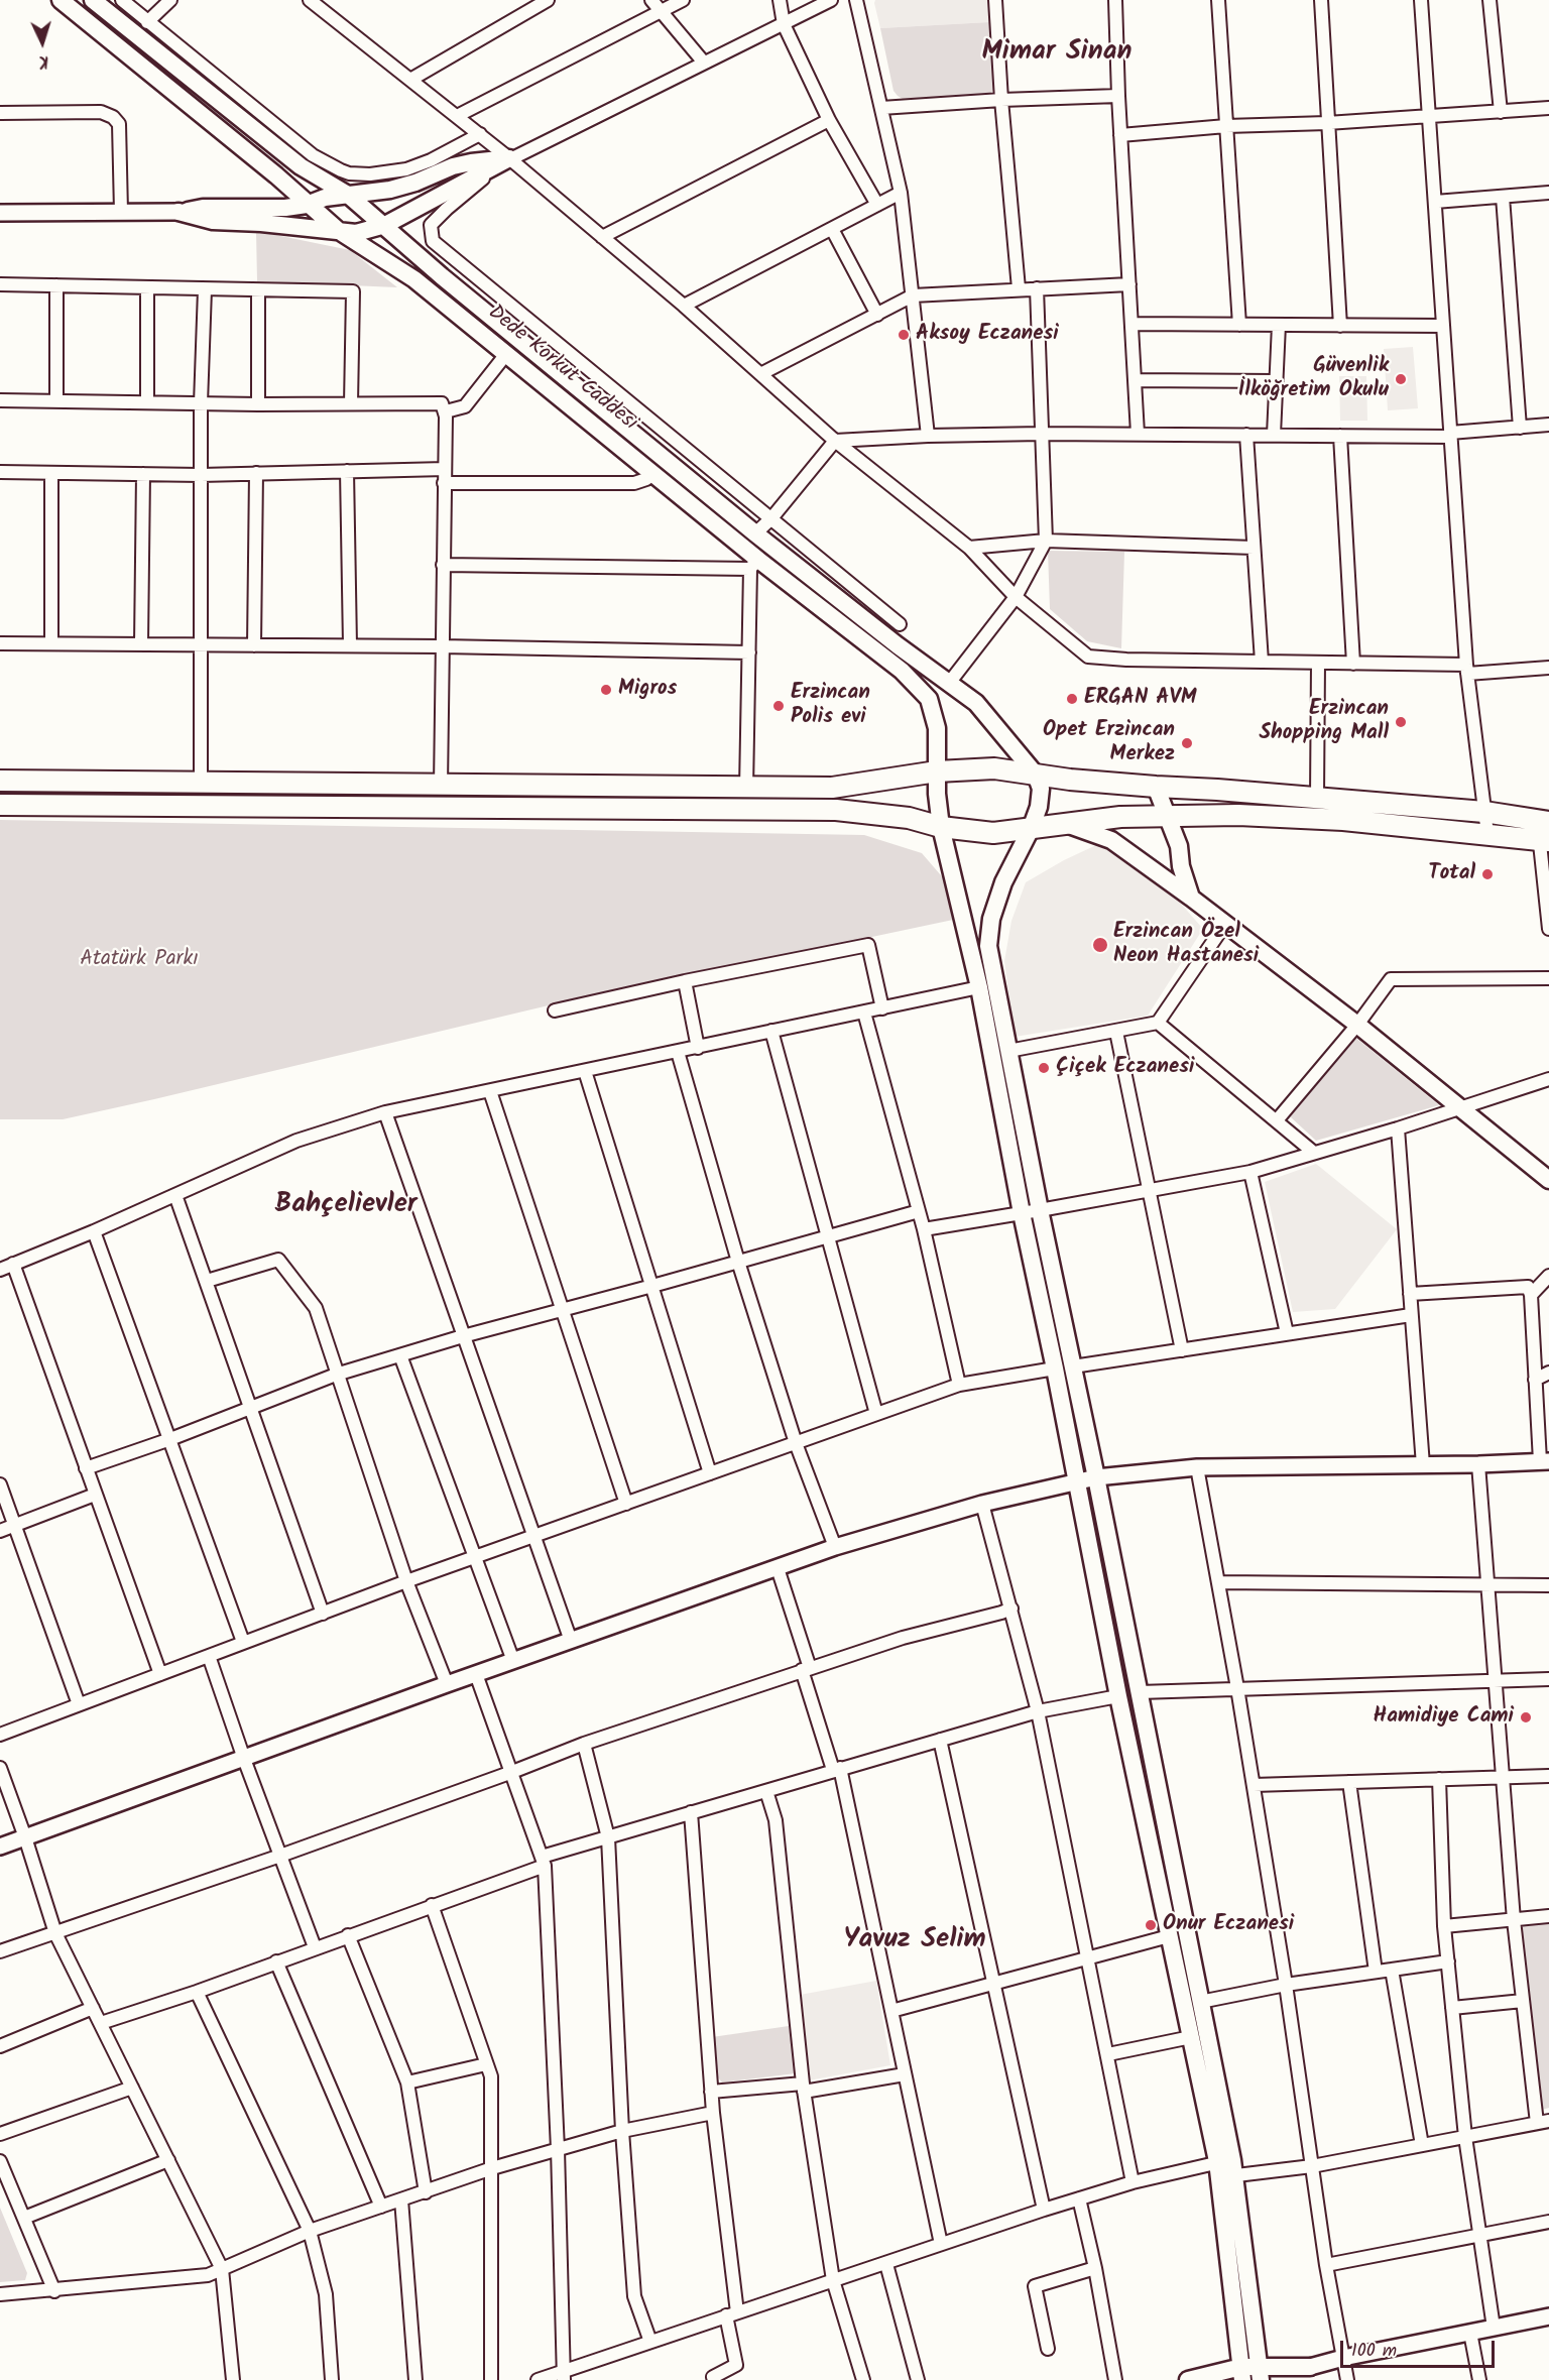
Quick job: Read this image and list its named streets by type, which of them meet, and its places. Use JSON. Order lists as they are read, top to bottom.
{
  "streets": {
    "main road": ["Dede Korkut Caddesi"]
  },
  "districts": ["Mimar Sinan", "Bahçelievler", "Yavuz Selim"],
  "parks": ["Atatürk Parkı"],
  "places": [
    "Aksoy Eczanesi",
    "Güvenlik İlköğretim Okulu",
    "Migros",
    "ERGAN AVM",
    "Erzincan Polis evi",
    "Erzincan Shopping Mall",
    "Opet Erzincan Merkez",
    "Total",
    "Erzincan Özel Neon Hastanesi",
    "Çiçek Eczanesi",
    "Hamidiye Cami",
    "Onur Eczanesi"
  ],
  "scale_bar": "100 m",
  "north": "bottom"
}
